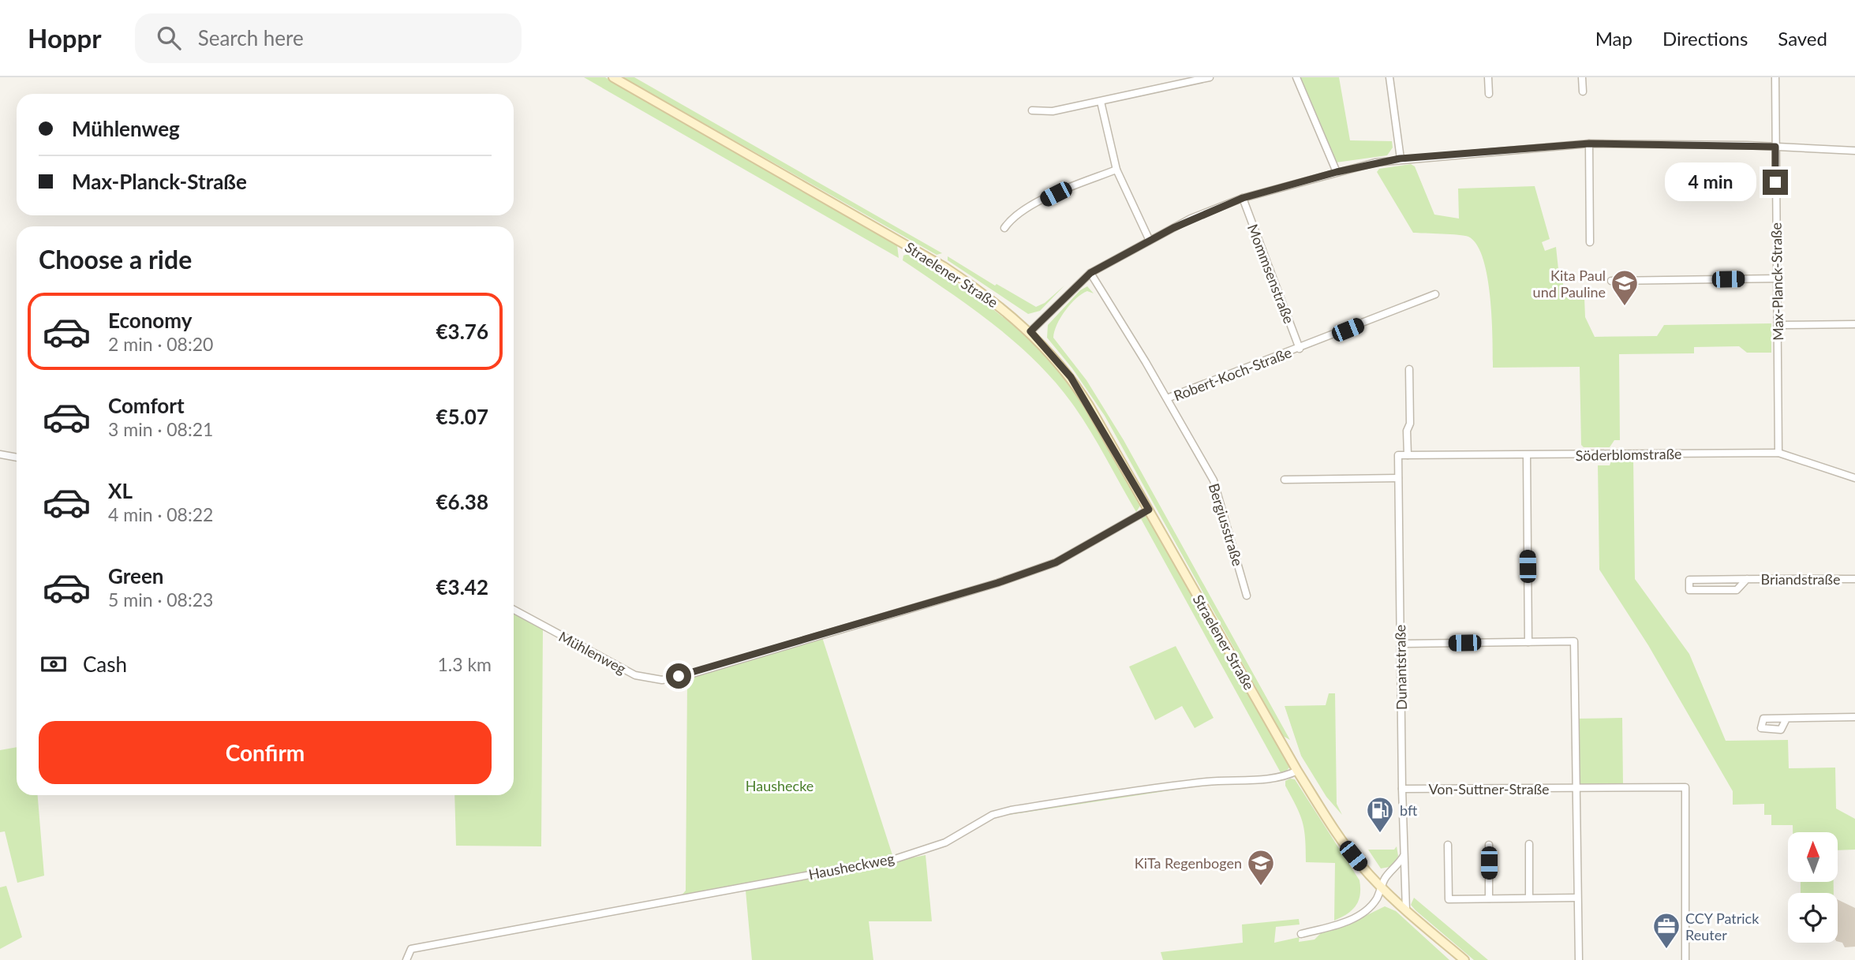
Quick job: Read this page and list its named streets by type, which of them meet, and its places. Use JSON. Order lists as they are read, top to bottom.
{
  "streets": {
    "street": [
      "Mommsenstraße",
      "Straelener Straße",
      "Max-Planck-Straße",
      "Robert-Koch-Straße",
      "Söderblomstraße",
      "Bergiusstraße",
      "Briandstraße",
      "Mühlenweg",
      "Dunantstraße",
      "Von-Suttner-Straße",
      "Hausheckweg"
    ]
  },
  "crossings": [
    ["Mommsenstraße", "Robert-Koch-Straße"],
    ["Straelener Straße", "Mühlenweg"],
    ["Straelener Straße", "Dunantstraße"],
    ["Straelener Straße", "Hausheckweg"],
    ["Max-Planck-Straße", "Söderblomstraße"],
    ["Robert-Koch-Straße", "Bergiusstraße"],
    ["Söderblomstraße", "Dunantstraße"],
    ["Dunantstraße", "Von-Suttner-Straße"]
  ],
  "parks": ["Haushecke"],
  "places": {
    "school or university": ["Kita Paul und Pauline", "KiTa Regenbogen"],
    "fuel station": ["bft"],
    "office": ["CCY Patrick Reuter"]
  },
  "north": "top",
  "page": {
    "header": "Hoppr",
    "search": "Search here",
    "nav": ["Map", "Directions", "Saved"],
    "banner": ["Mühlenweg", "Max-Planck-Straße"],
    "bubble": "4 min",
    "heading": "Choose a ride",
    "list": [
      {
        "name": "Economy",
        "note": "2 min · 08:20",
        "value": "€3.76"
      },
      {
        "name": "Comfort",
        "note": "3 min · 08:21",
        "value": "€5.07"
      },
      {
        "name": "XL",
        "note": "4 min · 08:22",
        "value": "€6.38"
      },
      {
        "name": "Green",
        "note": "5 min · 08:23",
        "value": "€3.42"
      }
    ],
    "pay": ["Cash", "1.3 km"],
    "buttons": "Confirm"
  }
}
